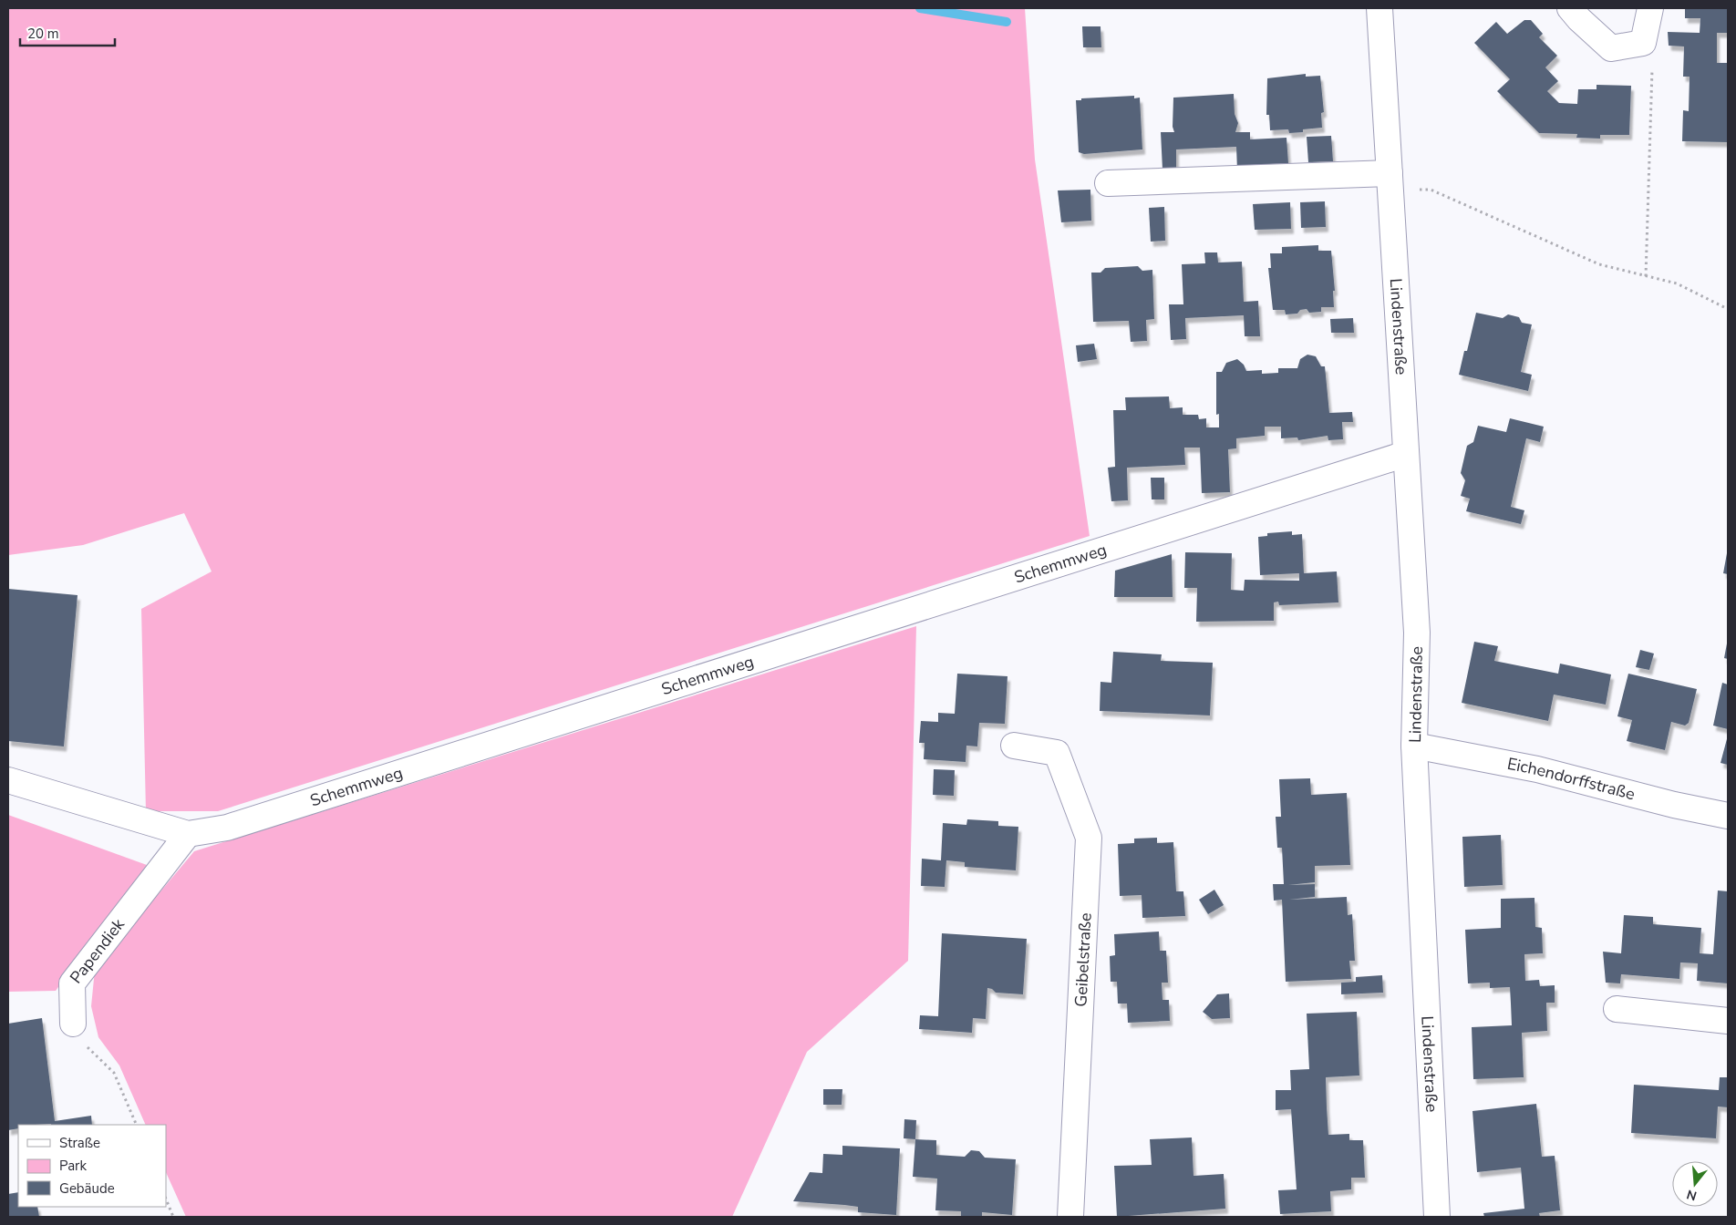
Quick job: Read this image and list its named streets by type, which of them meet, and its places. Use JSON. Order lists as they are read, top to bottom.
{
  "streets": {
    "street": [
      "Lindenstraße",
      "Schemmweg",
      "Eichendorffstraße",
      "Papendiek",
      "Geibelstraße"
    ]
  },
  "crossings": [
    ["Lindenstraße", "Schemmweg"],
    ["Lindenstraße", "Eichendorffstraße"],
    ["Schemmweg", "Papendiek"]
  ],
  "legend": ["Straße", "Park", "Gebäude"],
  "scale_bar": "20 m",
  "north": "bottom"
}
